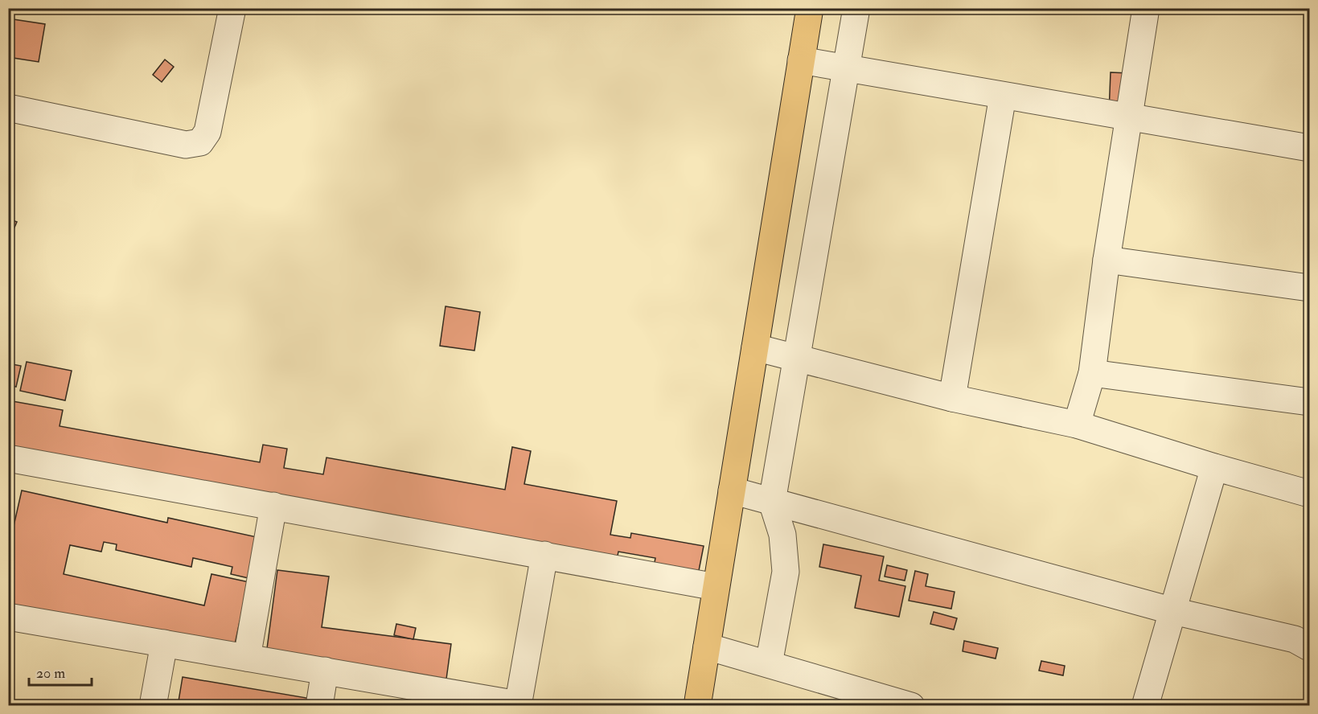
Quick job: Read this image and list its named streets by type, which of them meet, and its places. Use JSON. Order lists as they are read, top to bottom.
{
  "scale_bar": "20 m"
}
